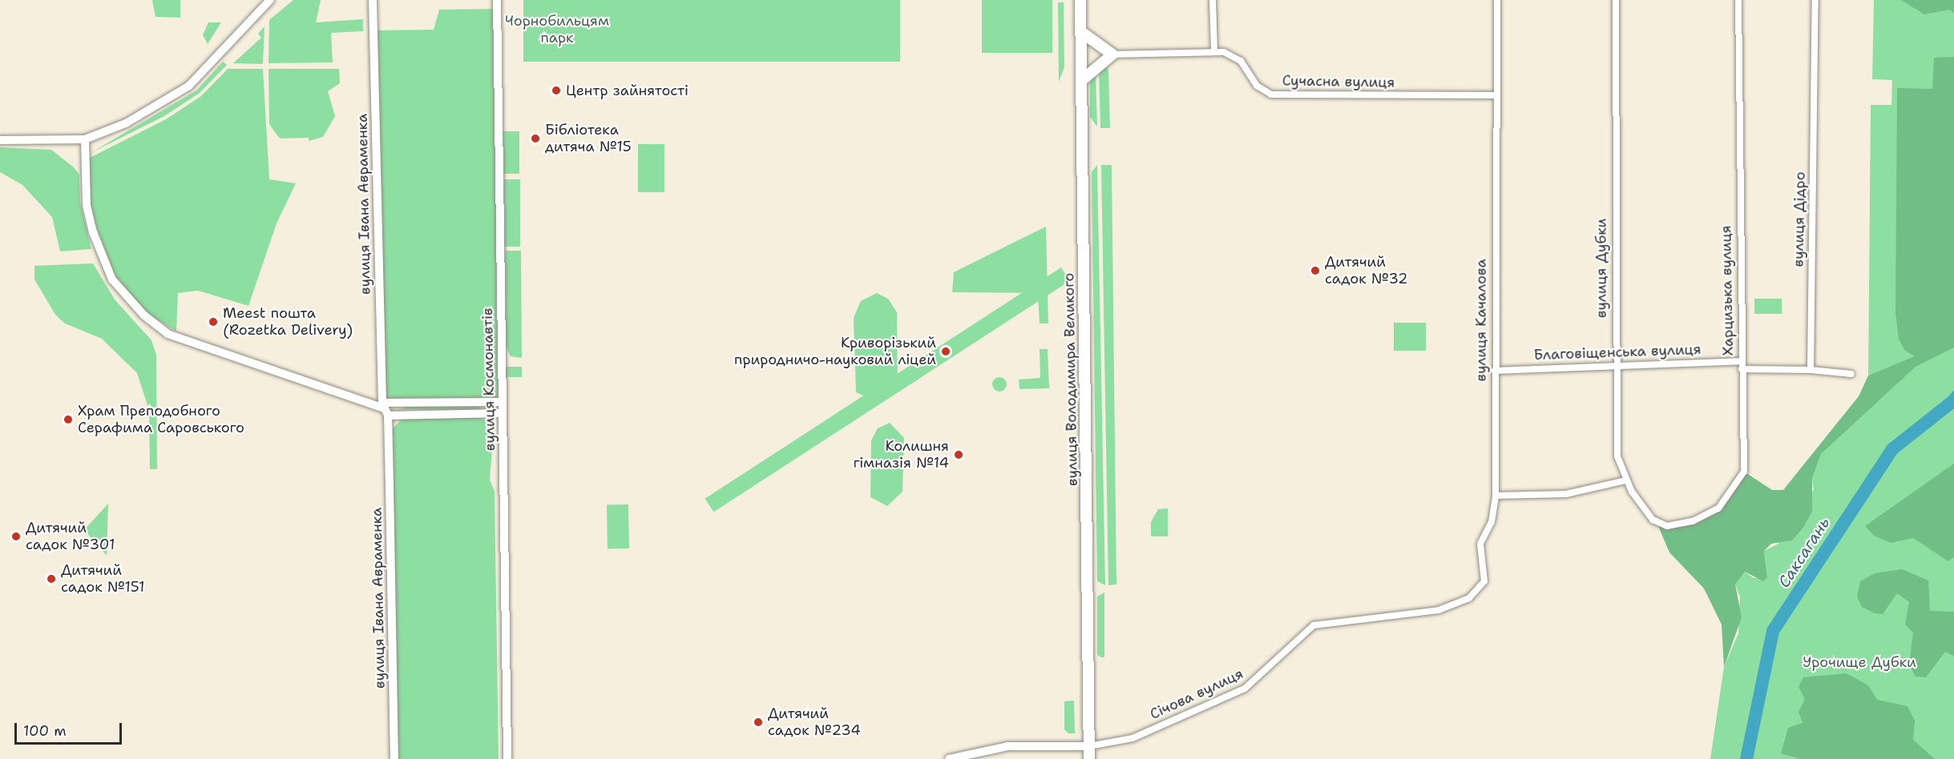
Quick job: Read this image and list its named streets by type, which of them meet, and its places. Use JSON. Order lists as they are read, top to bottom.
{
  "streets": {
    "main road": ["вулиця Володимира Великого"],
    "street": [
      "Сучасна вулиця",
      "вулиця Івана Авраменка",
      "вулиця Дідро",
      "вулиця Дубки",
      "Харцизька вулиця",
      "вулиця Качалова",
      "Благовіщенська вулиця",
      "вулиця Космонавтів",
      "Січова вулиця"
    ]
  },
  "crossings": [
    ["Сучасна вулиця", "вулиця Качалова"],
    ["вулиця Дубки", "Харцизька вулиця"],
    ["вулиця Дубки", "Благовіщенська вулиця"],
    ["Харцизька вулиця", "Благовіщенська вулиця"],
    ["вулиця Качалова", "Благовіщенська вулиця"],
    ["вулиця Качалова", "Січова вулиця"],
    ["вулиця Володимира Великого", "Січова вулиця"]
  ],
  "water": ["Саксагань"],
  "parks": ["Чорнобильцям парк", "Урочище Дубки"],
  "places": [
    "Центр зайнятості",
    "Бібліотека дитяча №15",
    "Дитячий садок №32",
    "Meest пошта (Rozetka Delivery)",
    "Криворізький природничо-науковий ліцей",
    "Храм Преподобного Серафима Саровського",
    "Колишня гімназія №14",
    "Дитячий садок №301",
    "Дитячий садок №151",
    "Дитячий садок №234"
  ],
  "scale_bar": "100 m"
}
